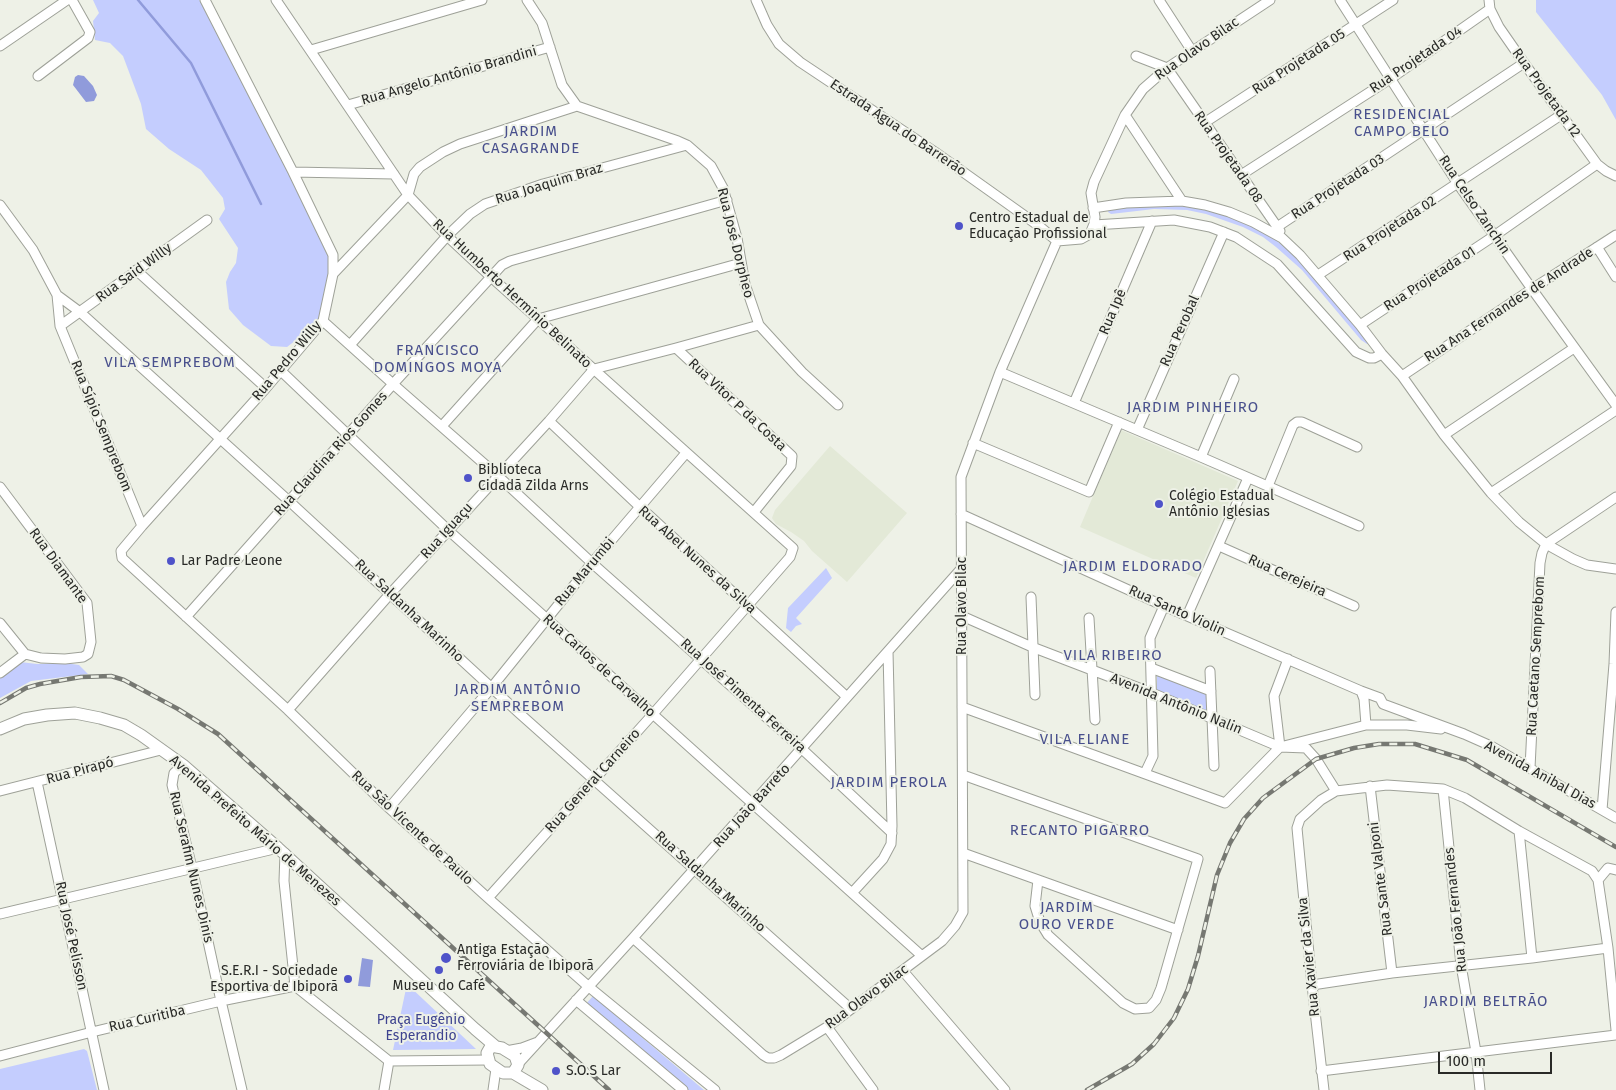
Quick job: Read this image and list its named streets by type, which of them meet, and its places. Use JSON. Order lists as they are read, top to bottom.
{
  "streets": {
    "main road": ["Avenida Prefeito Mário de Menezes"],
    "street": [
      "Rua Olavo Bilac",
      "Rua Projetada 04",
      "Rua Projetada 05",
      "Rua Angelo Antônio Brandini",
      "Rua Projetada 12",
      "Estrada Água do Barrerão",
      "Rua Projetada 08",
      "Rua Joaquim Braz",
      "Rua Projetada 03",
      "Rua Celso Zanchin",
      "Rua Projetada 02",
      "Rua José Dorpheo",
      "Rua Said Willy",
      "Rua Projetada 01",
      "Rua Humberto Hermínio Belinato",
      "Rua Ana Fernandes de Andrade",
      "Rua Ipê",
      "Rua Perobal",
      "Rua Pedro Willy",
      "Rua Vitor P da Costa",
      "Rua Sípio Semprebom",
      "Rua Claudina Rios Gomes",
      "Rua Iguaçu",
      "Rua Abel Nunes da Silva",
      "Rua Diamante",
      "Rua Marumbi",
      "Rua Cerejeira",
      "Rua Saldanha Marinho",
      "Rua Santo Violin",
      "Rua Caetano Semprebom",
      "Rua Carlos de Carvalho",
      "Rua José Pimenta Ferreira",
      "Avenida Antônio Nalin",
      "Rua Pirapó",
      "Avenida Anibal Dias",
      "Rua General Carneiro",
      "Rua João Barreto",
      "Rua São Vicente de Paulo",
      "Rua Serafim Nunes Dinis",
      "Rua Sante Valponi",
      "Rua João Fernandes",
      "Rua José Pelisson",
      "Rua Xavier da Silva",
      "Rua Curitiba"
    ]
  },
  "crossings": [
    ["Rua Olavo Bilac", "Estrada Água do Barrerão"],
    ["Rua Olavo Bilac", "Rua Projetada 08"],
    ["Rua Olavo Bilac", "Rua Saldanha Marinho"],
    ["Rua Olavo Bilac", "Rua Santo Violin"],
    ["Rua Olavo Bilac", "Rua Carlos de Carvalho"],
    ["Rua Olavo Bilac", "Avenida Antônio Nalin"],
    ["Rua Olavo Bilac", "Rua João Barreto"],
    ["Rua Projetada 04", "Rua Projetada 12"],
    ["Rua Projetada 04", "Rua Projetada 08"],
    ["Rua Projetada 04", "Rua Celso Zanchin"],
    ["Rua Projetada 05", "Rua Projetada 08"],
    ["Rua Projetada 05", "Rua Celso Zanchin"],
    ["Rua Angelo Antônio Brandini", "Rua Humberto Hermínio Belinato"],
    ["Rua Projetada 12", "Rua Projetada 03"],
    ["Rua Projetada 12", "Rua Projetada 02"],
    ["Rua Projetada 12", "Rua Projetada 01"],
    ["Rua Projetada 08", "Rua Projetada 03"],
    ["Rua Joaquim Braz", "Rua José Dorpheo"],
    ["Rua Joaquim Braz", "Rua Humberto Hermínio Belinato"],
    ["Rua Joaquim Braz", "Rua José Pimenta Ferreira"],
    ["Rua Projetada 03", "Rua Celso Zanchin"],
    ["Rua Celso Zanchin", "Rua Projetada 02"],
    ["Rua Celso Zanchin", "Rua Projetada 01"],
    ["Rua Celso Zanchin", "Rua Ana Fernandes de Andrade"],
    ["Rua José Dorpheo", "Rua Claudina Rios Gomes"],
    ["Rua Said Willy", "Rua Sípio Semprebom"],
    ["Rua Said Willy", "Rua Saldanha Marinho"],
    ["Rua Humberto Hermínio Belinato", "Rua Vitor P da Costa"],
    ["Rua Humberto Hermínio Belinato", "Rua Claudina Rios Gomes"],
    ["Rua Humberto Hermínio Belinato", "Rua Iguaçu"],
    ["Rua Humberto Hermínio Belinato", "Rua Marumbi"],
    ["Rua Humberto Hermínio Belinato", "Rua General Carneiro"],
    ["Rua Pedro Willy", "Rua Sípio Semprebom"],
    ["Rua Pedro Willy", "Rua Saldanha Marinho"],
    ["Rua Pedro Willy", "Rua Carlos de Carvalho"],
    ["Rua Pedro Willy", "Rua José Pimenta Ferreira"],
    ["Rua Pedro Willy", "Rua São Vicente de Paulo"],
    ["Rua Sípio Semprebom", "Rua Saldanha Marinho"],
    ["Rua Claudina Rios Gomes", "Rua Saldanha Marinho"],
    ["Rua Claudina Rios Gomes", "Rua Carlos de Carvalho"],
    ["Rua Claudina Rios Gomes", "Rua José Pimenta Ferreira"],
    ["Rua Claudina Rios Gomes", "Rua São Vicente de Paulo"],
    ["Rua Iguaçu", "Rua Abel Nunes da Silva"],
    ["Rua Iguaçu", "Rua Saldanha Marinho"],
    ["Rua Iguaçu", "Rua Carlos de Carvalho"],
    ["Rua Iguaçu", "Rua José Pimenta Ferreira"],
    ["Rua Iguaçu", "Rua São Vicente de Paulo"],
    ["Rua Abel Nunes da Silva", "Rua Marumbi"],
    ["Rua Abel Nunes da Silva", "Rua General Carneiro"],
    ["Rua Abel Nunes da Silva", "Rua João Barreto"],
    ["Rua Marumbi", "Rua Saldanha Marinho"],
    ["Rua Marumbi", "Rua Carlos de Carvalho"],
    ["Rua Marumbi", "Rua José Pimenta Ferreira"],
    ["Rua Marumbi", "Rua São Vicente de Paulo"],
    ["Rua Saldanha Marinho", "Rua General Carneiro"],
    ["Rua Saldanha Marinho", "Rua João Barreto"],
    ["Rua Santo Violin", "Avenida Anibal Dias"],
    ["Rua Caetano Semprebom", "Avenida Anibal Dias"],
    ["Rua Carlos de Carvalho", "Rua General Carneiro"],
    ["Rua Carlos de Carvalho", "Rua João Barreto"],
    ["Rua José Pimenta Ferreira", "Rua General Carneiro"],
    ["Rua José Pimenta Ferreira", "Rua João Barreto"],
    ["Avenida Antônio Nalin", "Avenida Anibal Dias"],
    ["Rua Pirapó", "Avenida Prefeito Mário de Menezes"],
    ["Rua Pirapó", "Rua José Pelisson"],
    ["Rua General Carneiro", "Rua São Vicente de Paulo"],
    ["Rua João Barreto", "Rua São Vicente de Paulo"],
    ["Rua João Barreto", "Avenida Prefeito Mário de Menezes"],
    ["Avenida Prefeito Mário de Menezes", "Rua Serafim Nunes Dinis"],
    ["Rua Serafim Nunes Dinis", "Rua Curitiba"],
    ["Rua José Pelisson", "Rua Curitiba"]
  ],
  "districts": [
    "RESIDENCIAL CAMPO BELO",
    "JARDIM CASAGRANDE",
    "FRANCISCO DOMINGOS MOYA",
    "VILA SEMPREBOM",
    "JARDIM PINHEIRO",
    "JARDIM ELDORADO",
    "VILA RIBEIRO",
    "JARDIM ANTÔNIO SEMPREBOM",
    "VILA ELIANE",
    "JARDIM PEROLA",
    "RECANTO PIGARRO",
    "JARDIM OURO VERDE",
    "JARDIM BELTRÃO"
  ],
  "parks": ["Praça Eugênio Esperandio"],
  "places": [
    "Centro Estadual de Educação Profissional",
    "Biblioteca Cidadã Zilda Arns",
    "Colégio Estadual Antônio Iglesias",
    "Lar Padre Leone",
    "Antiga Estação Ferroviária de Ibiporã",
    "Museu do Café",
    "S.E.R.I - Sociedade Esportiva de Ibiporã",
    "S.O.S Lar"
  ],
  "scale_bar": "100 m"
}
